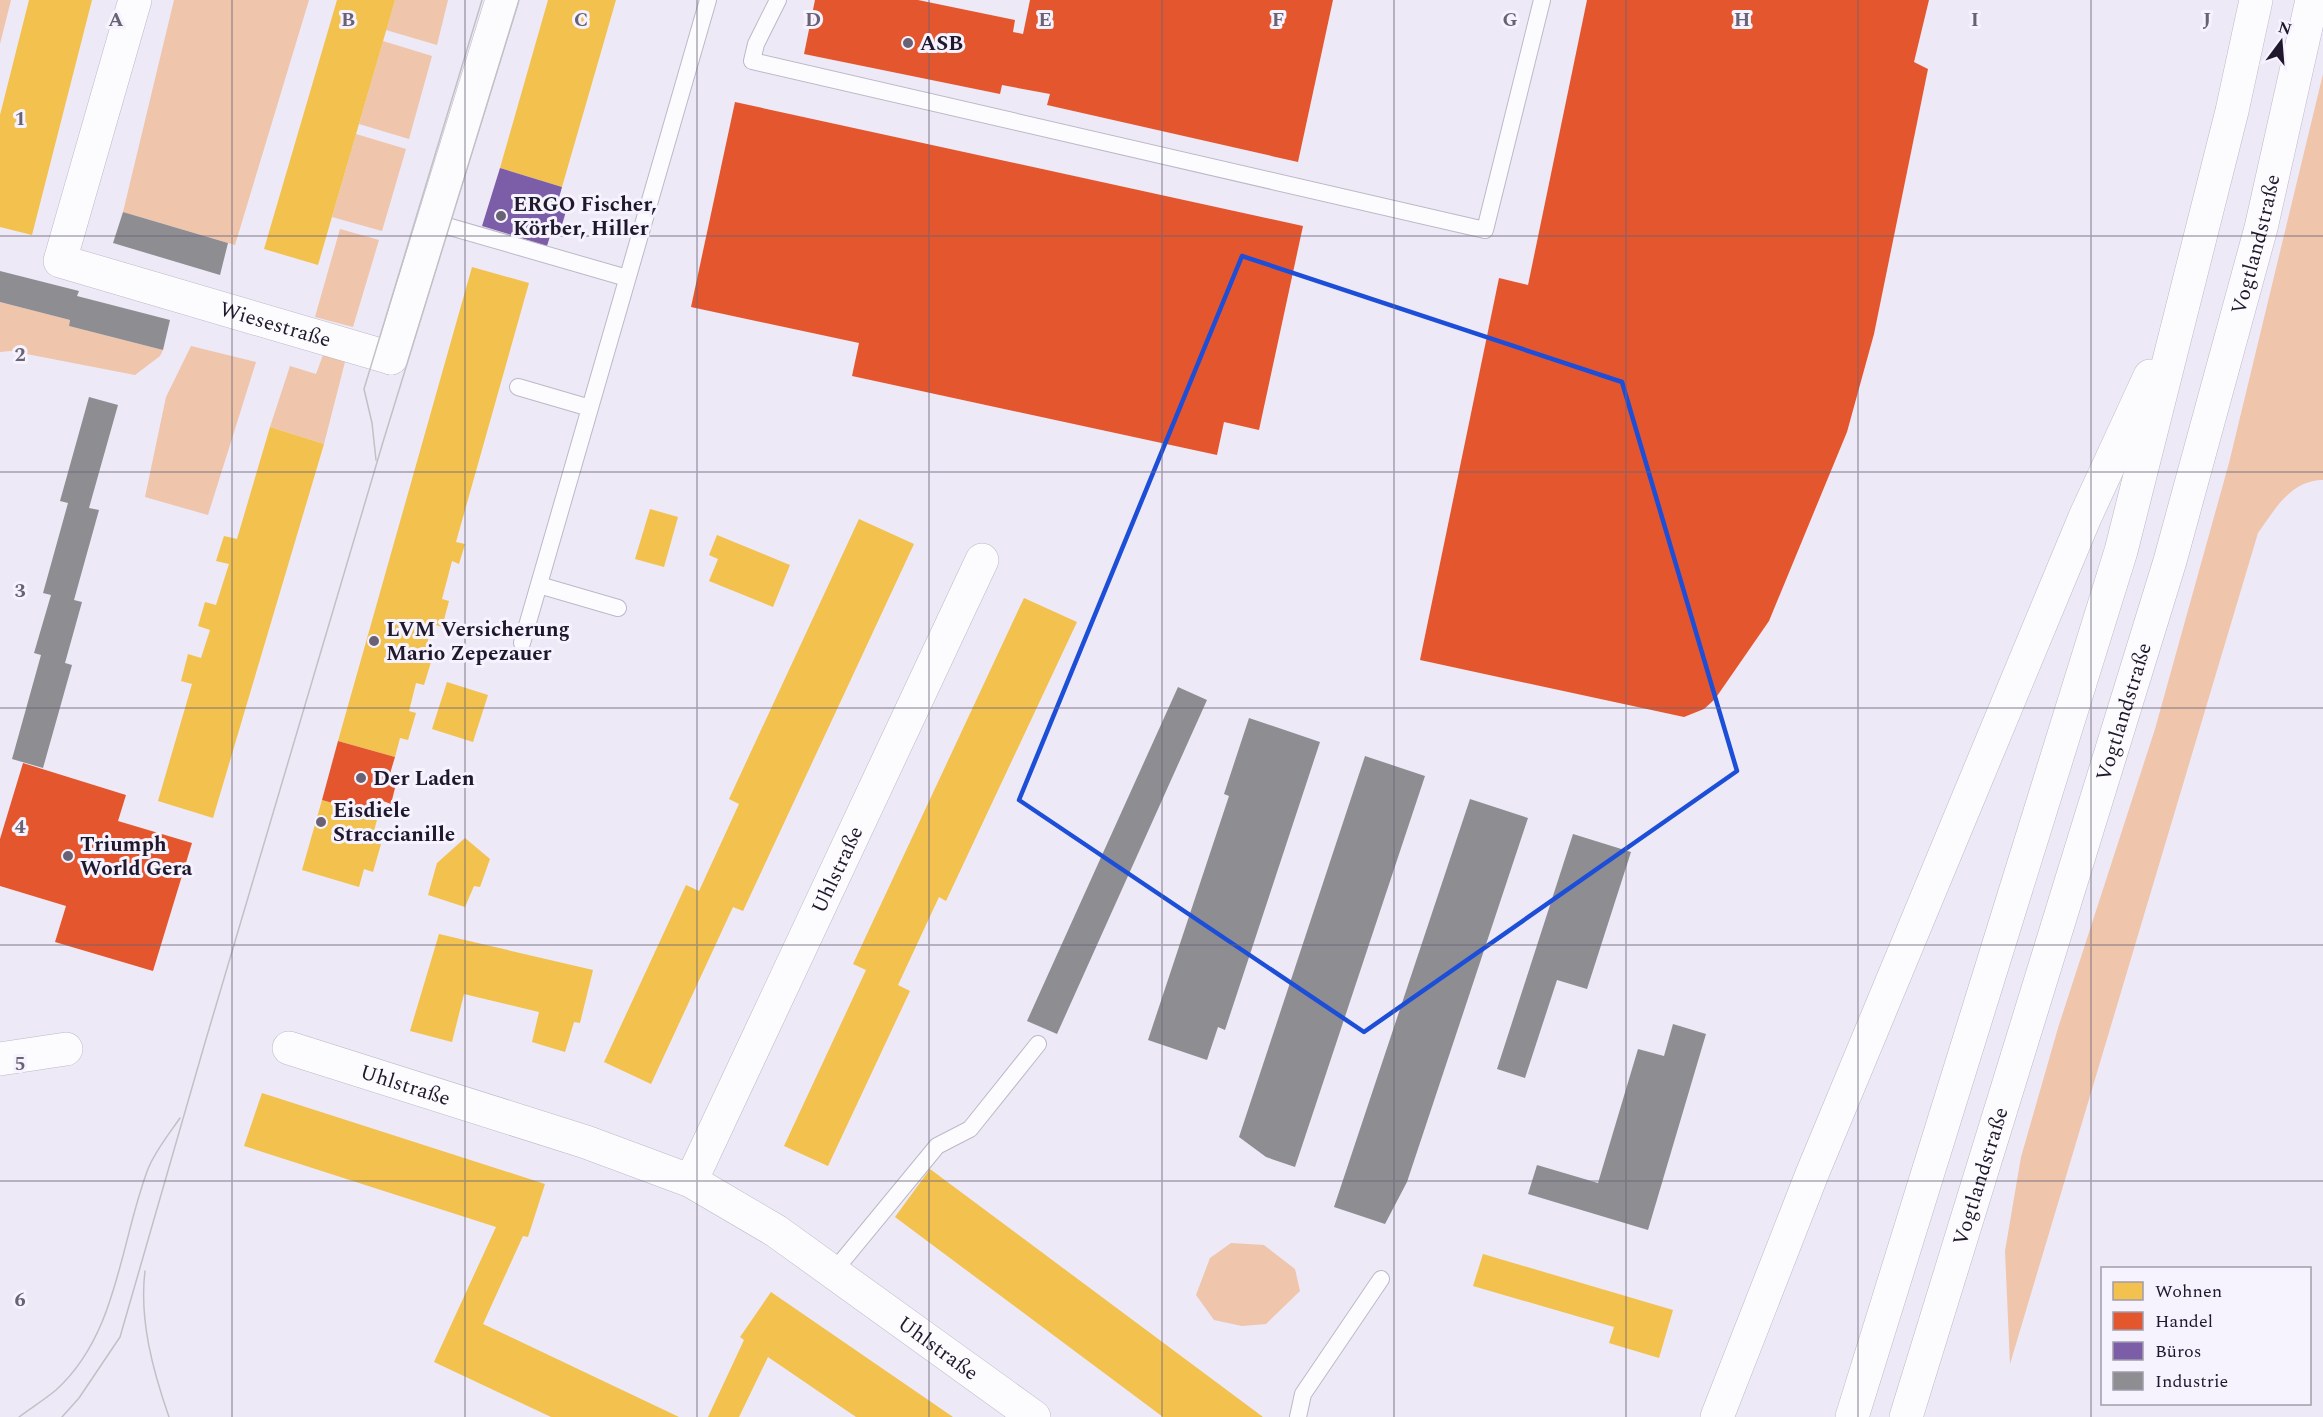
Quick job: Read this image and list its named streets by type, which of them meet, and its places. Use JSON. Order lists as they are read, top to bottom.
{
  "streets": {
    "main road": ["Vogtlandstraße", "Wiesestraße", "Uhlstraße"]
  },
  "places": [
    "ASB",
    "ERGO Fischer, Körber, Hiller",
    "LVM Versicherung Mario Zepezauer",
    "Der Laden",
    "Eisdiele Straccianille",
    "Triumph World Gera"
  ],
  "legend": [
    "Wohnen",
    "Handel",
    "Büros",
    "Industrie"
  ],
  "north": "top",
  "grid": {
    "columns": [
      "A",
      "B",
      "C",
      "D",
      "E",
      "F",
      "G",
      "H",
      "I",
      "J"
    ],
    "rows": [
      "1",
      "2",
      "3",
      "4",
      "5",
      "6"
    ]
  }
}
